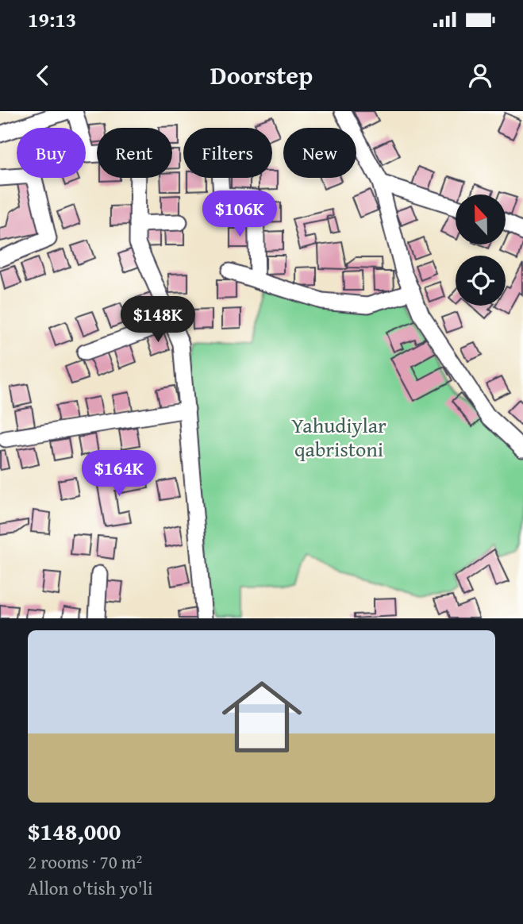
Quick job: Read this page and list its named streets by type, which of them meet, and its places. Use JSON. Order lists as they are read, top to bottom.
{
  "parks": ["Yahudiylar qabristoni"],
  "north": "top",
  "page": {
    "status": "19:13",
    "header": "Doorstep",
    "chip": [
      "Buy",
      "Rent",
      "Filters",
      "New"
    ],
    "price": ["$106K", "$148K", "$164K"],
    "list": [
      {
        "name": "$148,000",
        "note": "2 rooms · 70 m² · Allon o'tish yo'li"
      }
    ]
  }
}
